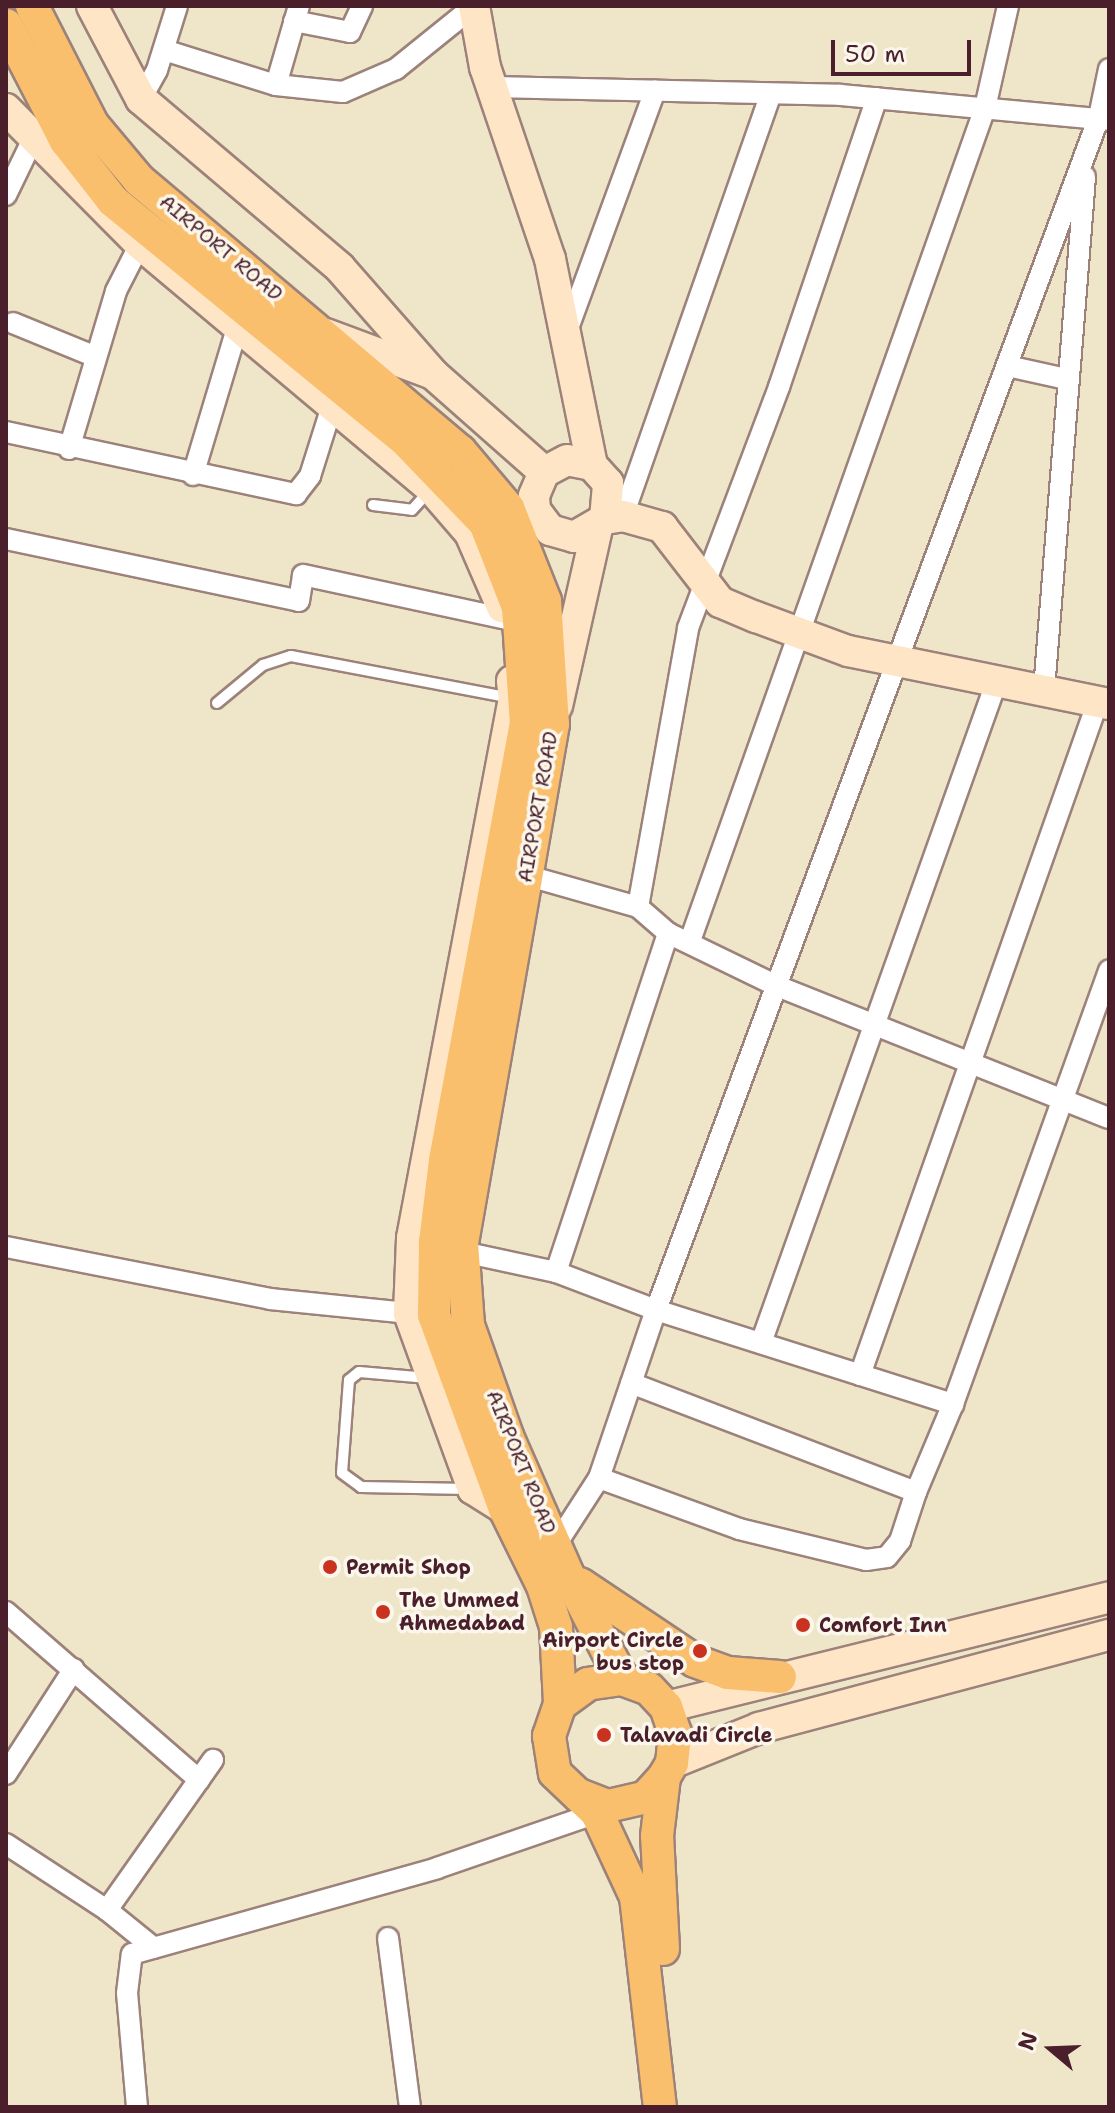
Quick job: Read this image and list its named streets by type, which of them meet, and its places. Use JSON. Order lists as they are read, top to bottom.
{
  "streets": {
    "main road": ["AIRPORT ROAD"]
  },
  "places": [
    "Permit Shop",
    "The Ummed Ahmedabad",
    "Comfort Inn",
    "Airport Circle bus stop",
    "Talavadi Circle"
  ],
  "scale_bar": "50 m",
  "north": "left"
}
